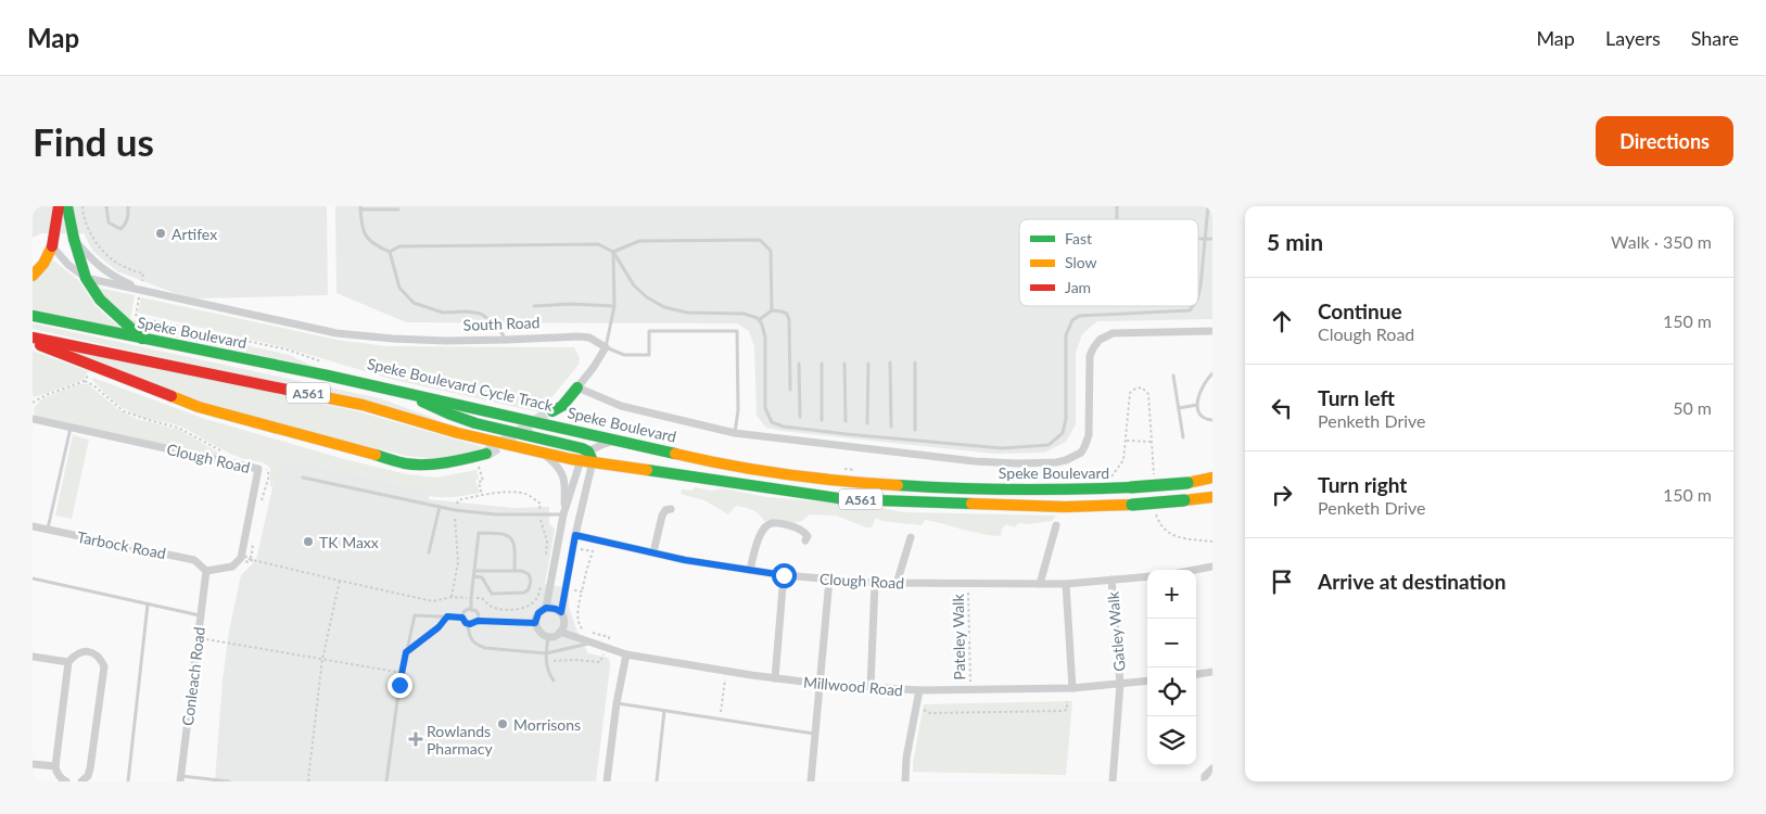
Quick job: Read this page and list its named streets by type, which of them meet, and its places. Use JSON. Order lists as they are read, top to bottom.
{
  "streets": {
    "main road": ["Speke Boulevard", "A561"],
    "street": [
      "South Road",
      "Clough Road",
      "Tarbock Road",
      "Gatley Walk",
      "Conleach Road",
      "Millwood Road"
    ],
    "path": ["Pateley Walk"]
  },
  "crossings": [
    ["Speke Boulevard", "A561"],
    ["Clough Road", "Tarbock Road"],
    ["Clough Road", "Gatley Walk"],
    ["Clough Road", "Pateley Walk"],
    ["Clough Road", "Conleach Road"],
    ["Tarbock Road", "Conleach Road"],
    ["Gatley Walk", "Millwood Road"],
    ["Pateley Walk", "Millwood Road"]
  ],
  "places": {
    "other": ["Artifex", "TK Maxx", "Morrisons"],
    "health": ["Rowlands Pharmacy"]
  },
  "legend": ["Fast", "Slow", "Jam"],
  "page": {
    "header": "Map",
    "nav": ["Map", "Layers", "Share"],
    "buttons": "Directions",
    "title": "Find us",
    "heading": ["5 min", "Walk · 350 m"],
    "list": [
      ["Continue", "Clough Road", "150 m"],
      ["Turn left", "Penketh Drive", "50 m"],
      ["Turn right", "Penketh Drive", "150 m"],
      "Arrive at destination"
    ],
    "map_buttons": ["+", "−"]
  }
}
